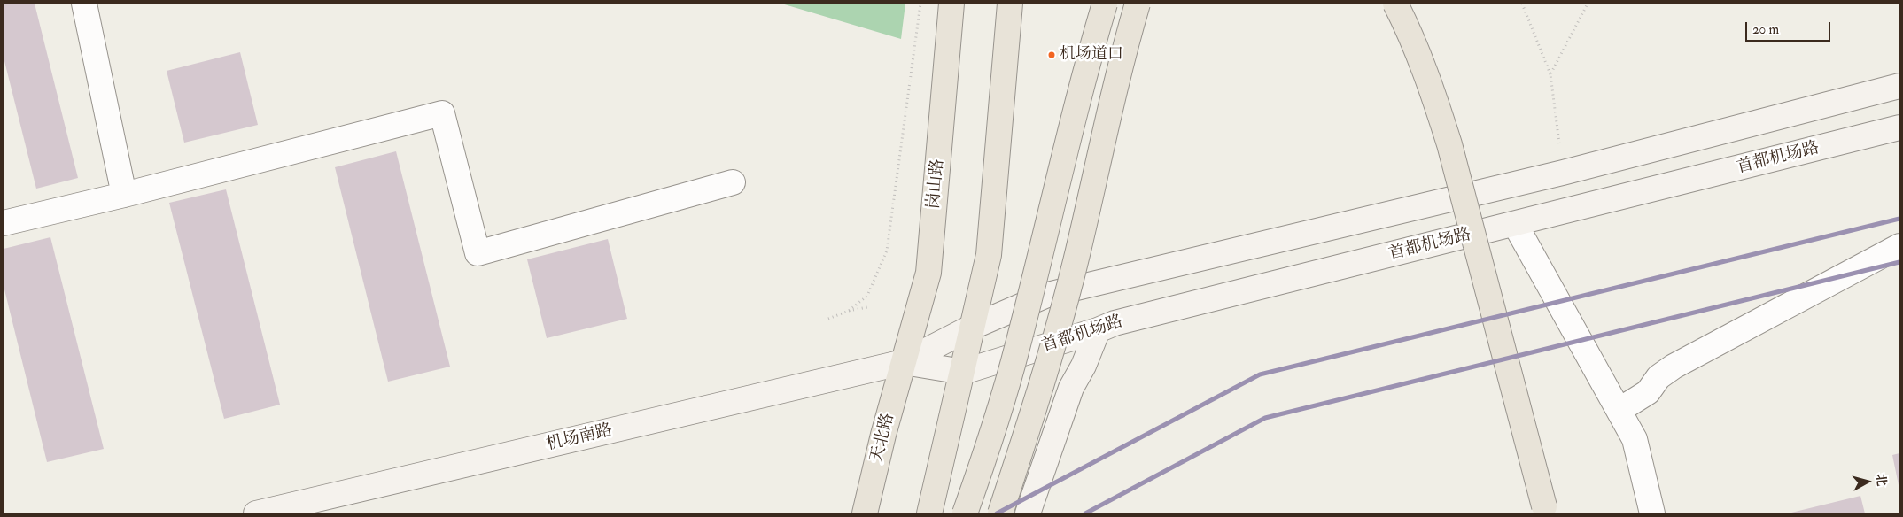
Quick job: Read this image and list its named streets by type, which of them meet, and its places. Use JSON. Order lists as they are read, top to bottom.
{
  "streets": {
    "main road": ["岗山路", "天北路"],
    "street": ["首都机场路", "机场南路"]
  },
  "crossings": [
    ["岗山路", "机场南路"],
    ["岗山路", "天北路"],
    ["机场南路", "天北路"]
  ],
  "places": ["机场道口"],
  "scale_bar": "20 m",
  "north": "right"
}
